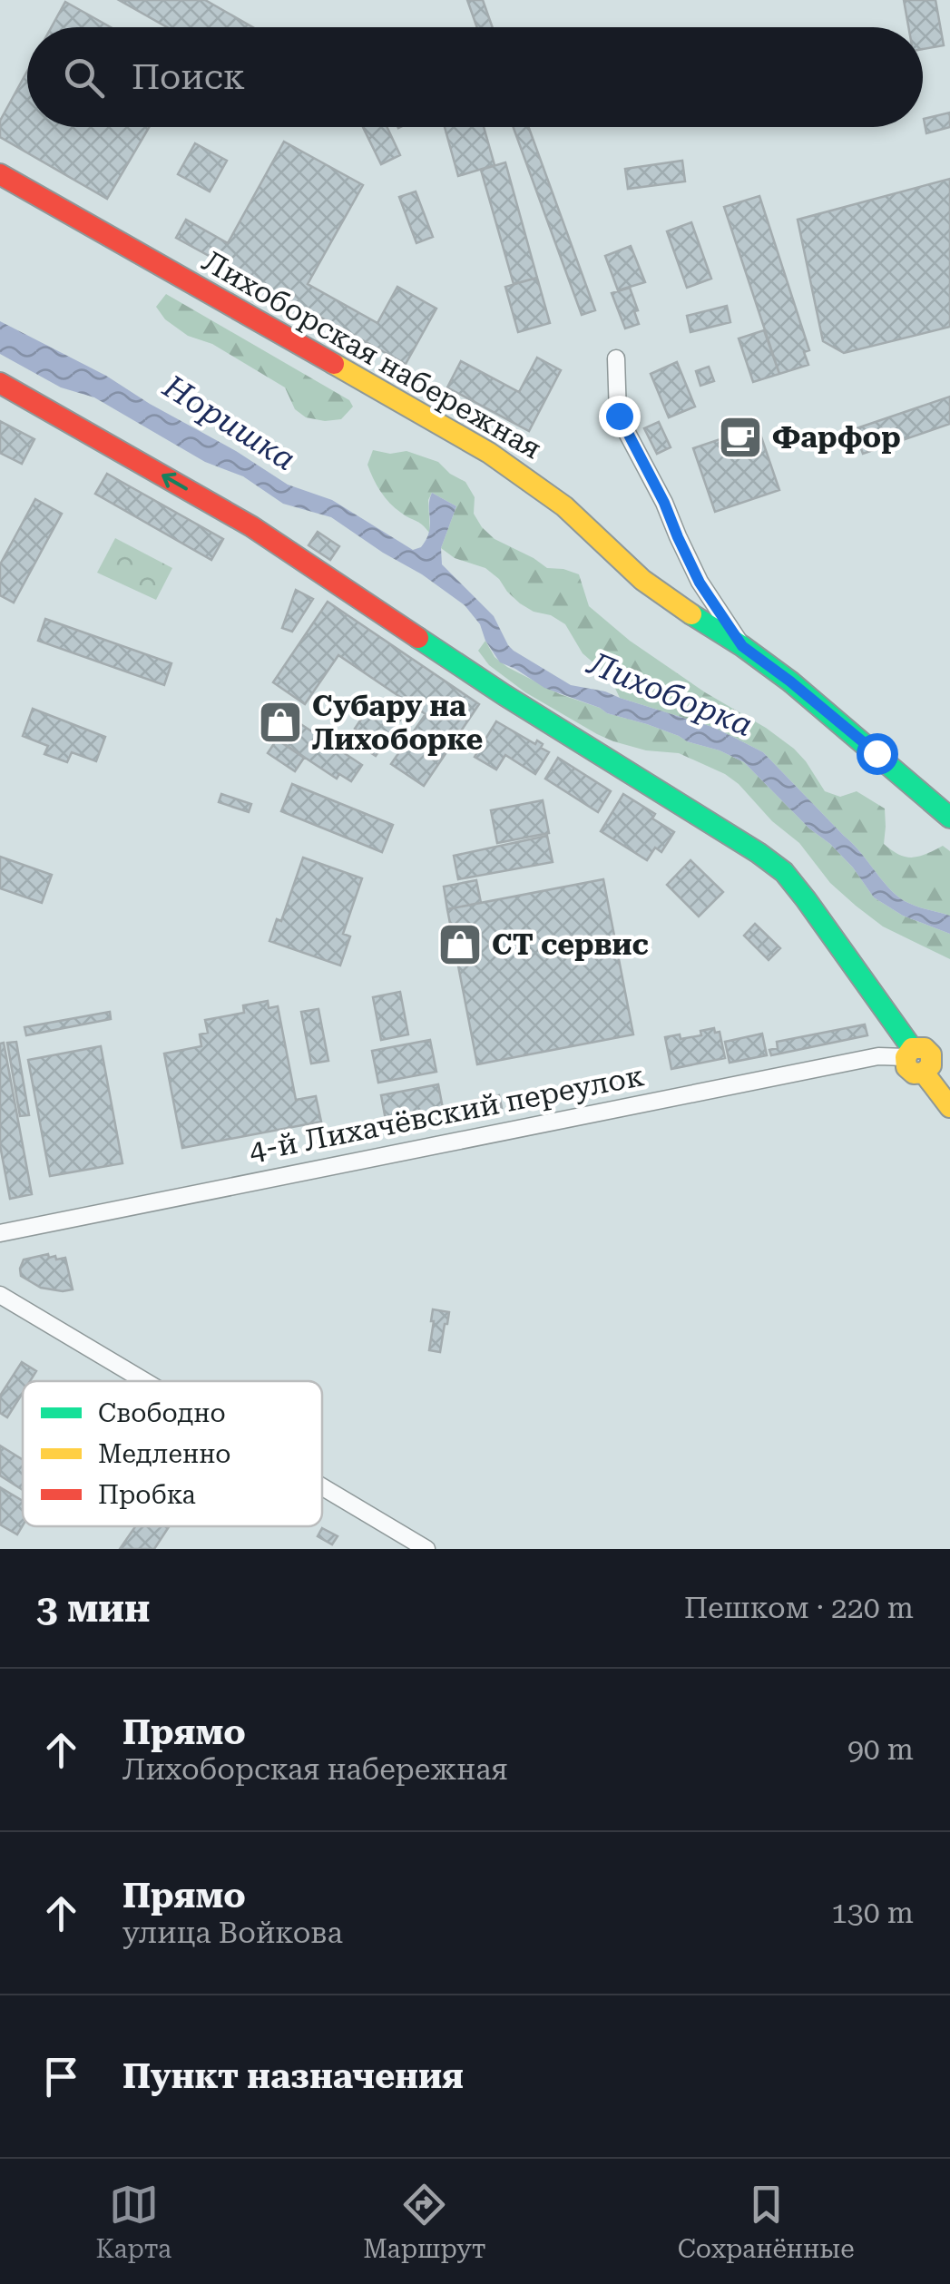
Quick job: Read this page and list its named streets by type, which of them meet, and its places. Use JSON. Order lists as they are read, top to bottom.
{
  "streets": {
    "street": ["Лихоборская набережная", "4-й Лихачёвский переулок"]
  },
  "water": ["Норишка", "Лихоборка"],
  "places": {
    "cafe": ["Фарфор"],
    "shop": ["Субару на Лихоборке", "СТ сервис"]
  },
  "legend": ["Свободно", "Медленно", "Пробка"],
  "page": {
    "search": "Поиск",
    "heading": ["3 мин", "Пешком · 220 m"],
    "list": [
      ["Прямо", "Лихоборская набережная", "90 m"],
      ["Прямо", "улица Войкова", "130 m"],
      "Пункт назначения"
    ],
    "nav": ["Карта", "Маршрут", "Сохранённые"]
  }
}
